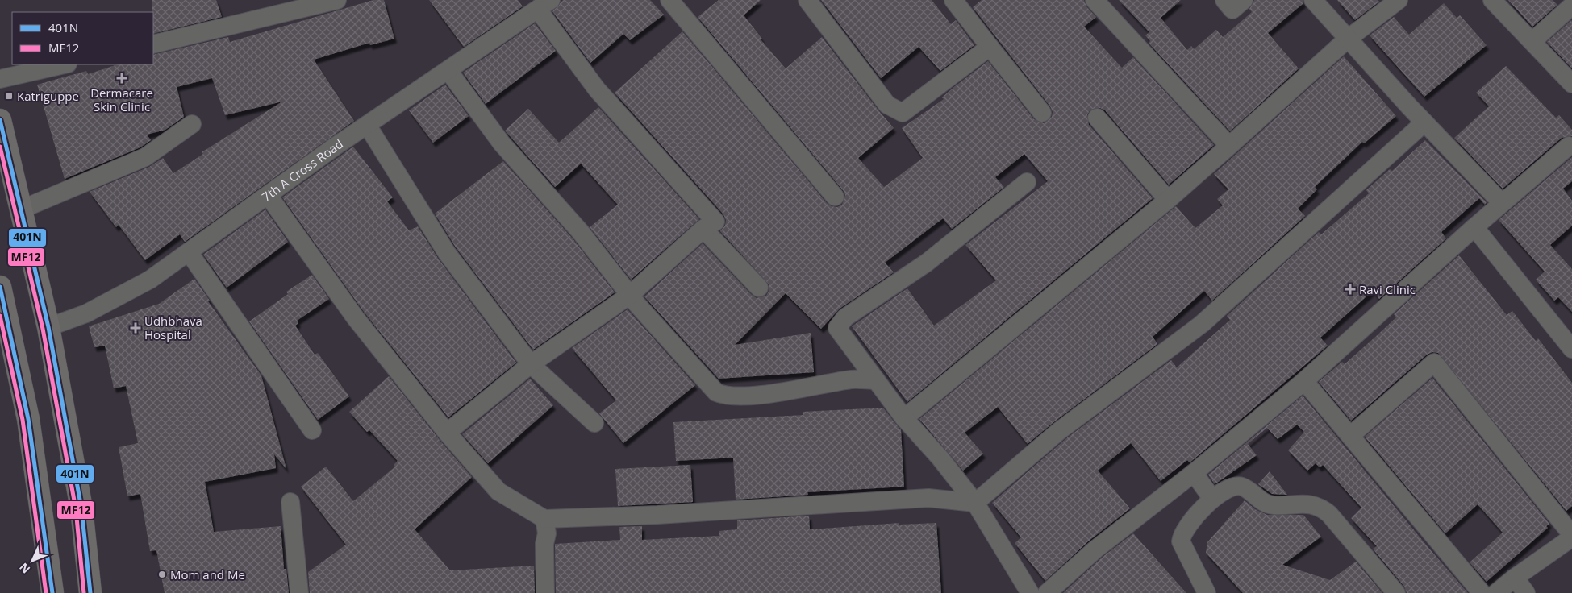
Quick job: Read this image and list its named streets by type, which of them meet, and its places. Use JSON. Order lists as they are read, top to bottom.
{
  "streets": {
    "street": ["7th A Cross Road"]
  },
  "places": {
    "health": ["Dermacare Skin Clinic", "Ravi Clinic", "Udhbhava Hospital"],
    "transit": ["Katriguppe"],
    "other": ["Mom and Me"]
  },
  "lines": ["transit line 401N", "transit line MF12"],
  "legend": ["401N", "MF12"],
  "north": "bottom left"
}
